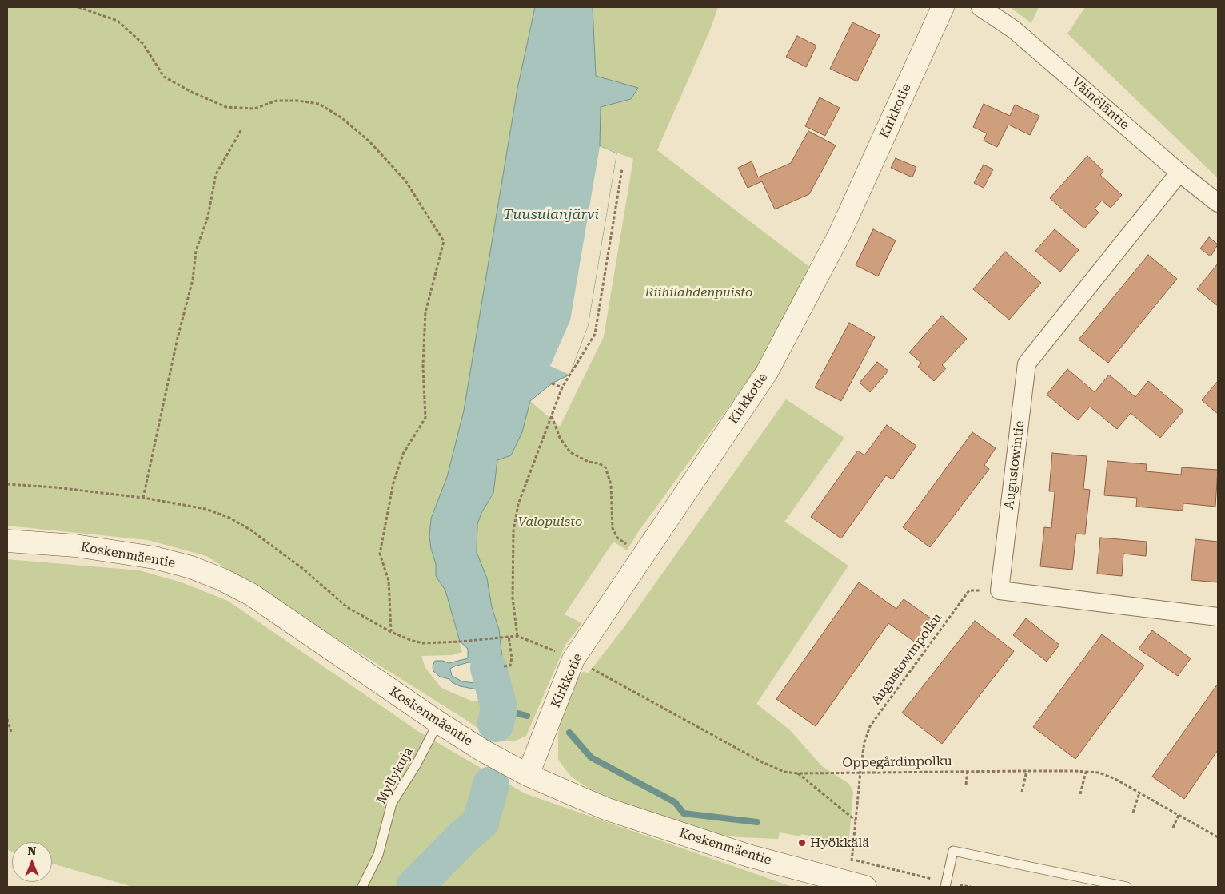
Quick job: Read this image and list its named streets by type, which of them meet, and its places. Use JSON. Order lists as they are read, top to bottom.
{
  "streets": {
    "street": [
      "Väinöläntie",
      "Kirkkotie",
      "Augustowintie",
      "Koskenmäentie"
    ],
    "lane": ["Myllykuja"],
    "path": ["Augustowinpolku", "Oppegårdinpolku"]
  },
  "crossings": [
    ["Väinöläntie", "Augustowintie"],
    ["Kirkkotie", "Koskenmäentie"],
    ["Kirkkotie", "Oppegårdinpolku"],
    ["Augustowintie", "Augustowinpolku"],
    ["Koskenmäentie", "Myllykuja"],
    ["Augustowinpolku", "Oppegårdinpolku"]
  ],
  "water": ["Tuusulanjärvi"],
  "parks": ["Riihilahdenpuisto", "Valopuisto"],
  "places": ["Hyökkälä"],
  "north": "top"
}
